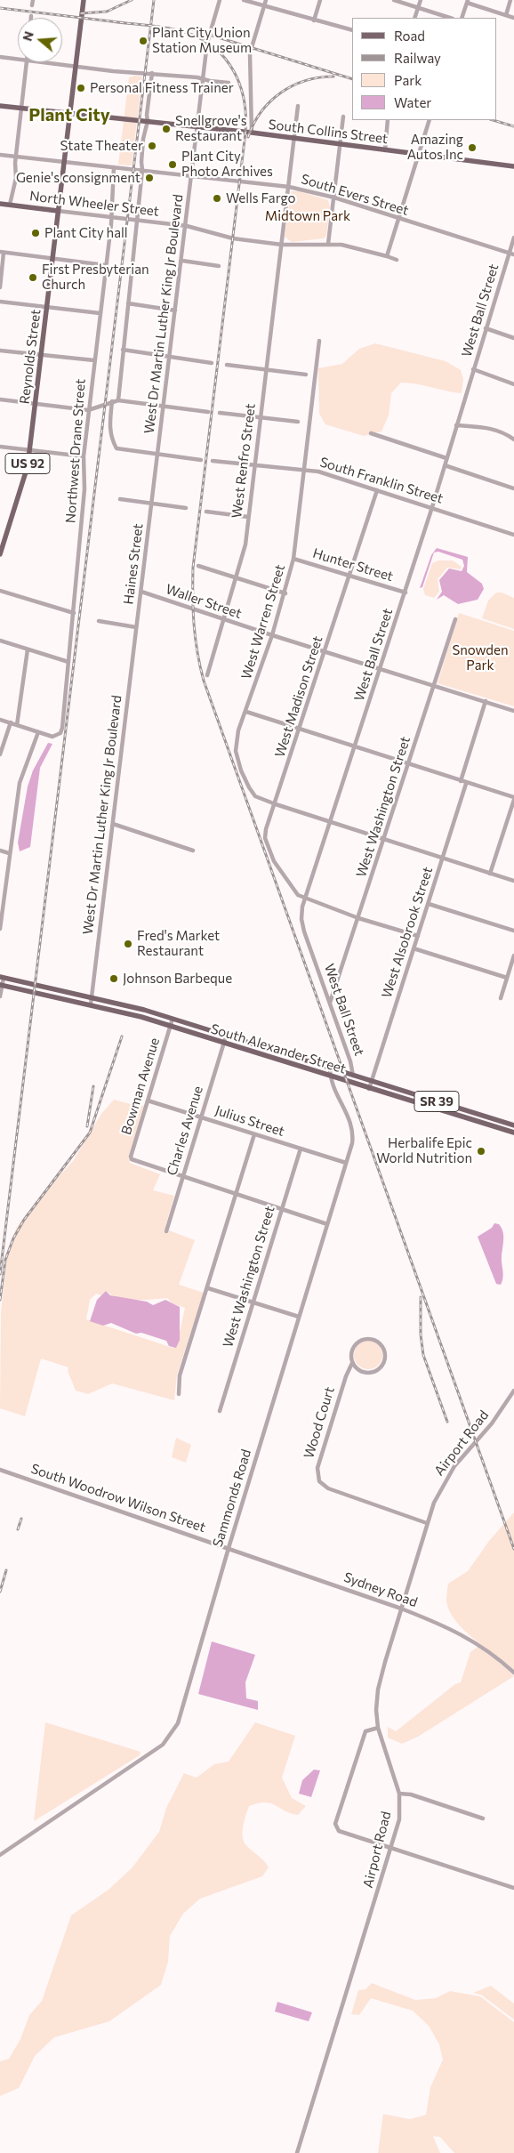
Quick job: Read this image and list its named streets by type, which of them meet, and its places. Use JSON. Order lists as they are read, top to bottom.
{
  "streets": {
    "main road": [
      "South Collins Street",
      "North Wheeler Street",
      "Reynolds Street",
      "US 92",
      "South Alexander Street",
      "SR 39"
    ],
    "street": [
      "South Evers Street",
      "West Ball Street",
      "West Dr Martin Luther King Jr Boulevard",
      "Northwest Drane Street",
      "West Renfro Street",
      "South Franklin Street",
      "Haines Street",
      "Hunter Street",
      "Waller Street",
      "West Warren Street",
      "West Madison Street",
      "West Washington Street",
      "West Alsobrook Street",
      "Bowman Avenue",
      "Julius Street",
      "Charles Avenue",
      "Wood Court",
      "Airport Road",
      "South Woodrow Wilson Street",
      "Sammonds Road",
      "Sydney Road"
    ]
  },
  "crossings": [
    ["South Collins Street", "West Dr Martin Luther King Jr Boulevard"],
    ["South Collins Street", "Reynolds Street"],
    ["South Collins Street", "West Renfro Street"],
    ["South Evers Street", "West Ball Street"],
    ["South Evers Street", "West Dr Martin Luther King Jr Boulevard"],
    ["South Evers Street", "Reynolds Street"],
    ["South Evers Street", "Northwest Drane Street"],
    ["South Evers Street", "West Renfro Street"],
    ["North Wheeler Street", "West Dr Martin Luther King Jr Boulevard"],
    ["North Wheeler Street", "Reynolds Street"],
    ["North Wheeler Street", "Northwest Drane Street"],
    ["North Wheeler Street", "West Renfro Street"],
    ["West Ball Street", "South Franklin Street"],
    ["West Ball Street", "Hunter Street"],
    ["West Ball Street", "Waller Street"],
    ["West Ball Street", "West Warren Street"],
    ["West Ball Street", "West Madison Street"],
    ["West Ball Street", "West Washington Street"],
    ["West Ball Street", "South Alexander Street"],
    ["West Dr Martin Luther King Jr Boulevard", "Haines Street"],
    ["West Dr Martin Luther King Jr Boulevard", "South Alexander Street"],
    ["West Renfro Street", "South Franklin Street"],
    ["West Renfro Street", "Waller Street"],
    ["South Franklin Street", "West Warren Street"],
    ["South Franklin Street", "West Madison Street"],
    ["Haines Street", "Waller Street"],
    ["Hunter Street", "West Warren Street"],
    ["Hunter Street", "West Madison Street"],
    ["Waller Street", "West Warren Street"],
    ["Waller Street", "West Madison Street"],
    ["Waller Street", "West Washington Street"],
    ["West Warren Street", "West Madison Street"],
    ["West Warren Street", "West Washington Street"],
    ["West Warren Street", "West Alsobrook Street"],
    ["West Washington Street", "Julius Street"],
    ["West Alsobrook Street", "South Alexander Street"],
    ["South Alexander Street", "Bowman Avenue"],
    ["South Alexander Street", "Charles Avenue"],
    ["South Alexander Street", "Sammonds Road"],
    ["Bowman Avenue", "Julius Street"],
    ["Bowman Avenue", "Charles Avenue"],
    ["Julius Street", "Charles Avenue"],
    ["Julius Street", "Sammonds Road"],
    ["Wood Court", "Airport Road"],
    ["Airport Road", "Sydney Road"],
    ["South Woodrow Wilson Street", "Sammonds Road"],
    ["South Woodrow Wilson Street", "Sydney Road"],
    ["Sammonds Road", "Sydney Road"]
  ],
  "districts": ["Plant City"],
  "parks": ["Midtown Park", "Snowden Park"],
  "places": [
    "Plant City Union Station Museum",
    "Personal Fitness Trainer",
    "Snellgrove's Restaurant",
    "State Theater",
    "Amazing Autos Inc",
    "Plant City Photo Archives",
    "Genie's consignment",
    "Wells Fargo",
    "Plant City hall",
    "First Presbyterian Church",
    "Fred's Market Restaurant",
    "Johnson Barbeque",
    "Herbalife Epic World Nutrition"
  ],
  "legend": [
    "Road",
    "Railway",
    "Park",
    "Water"
  ],
  "north": "left"
}
